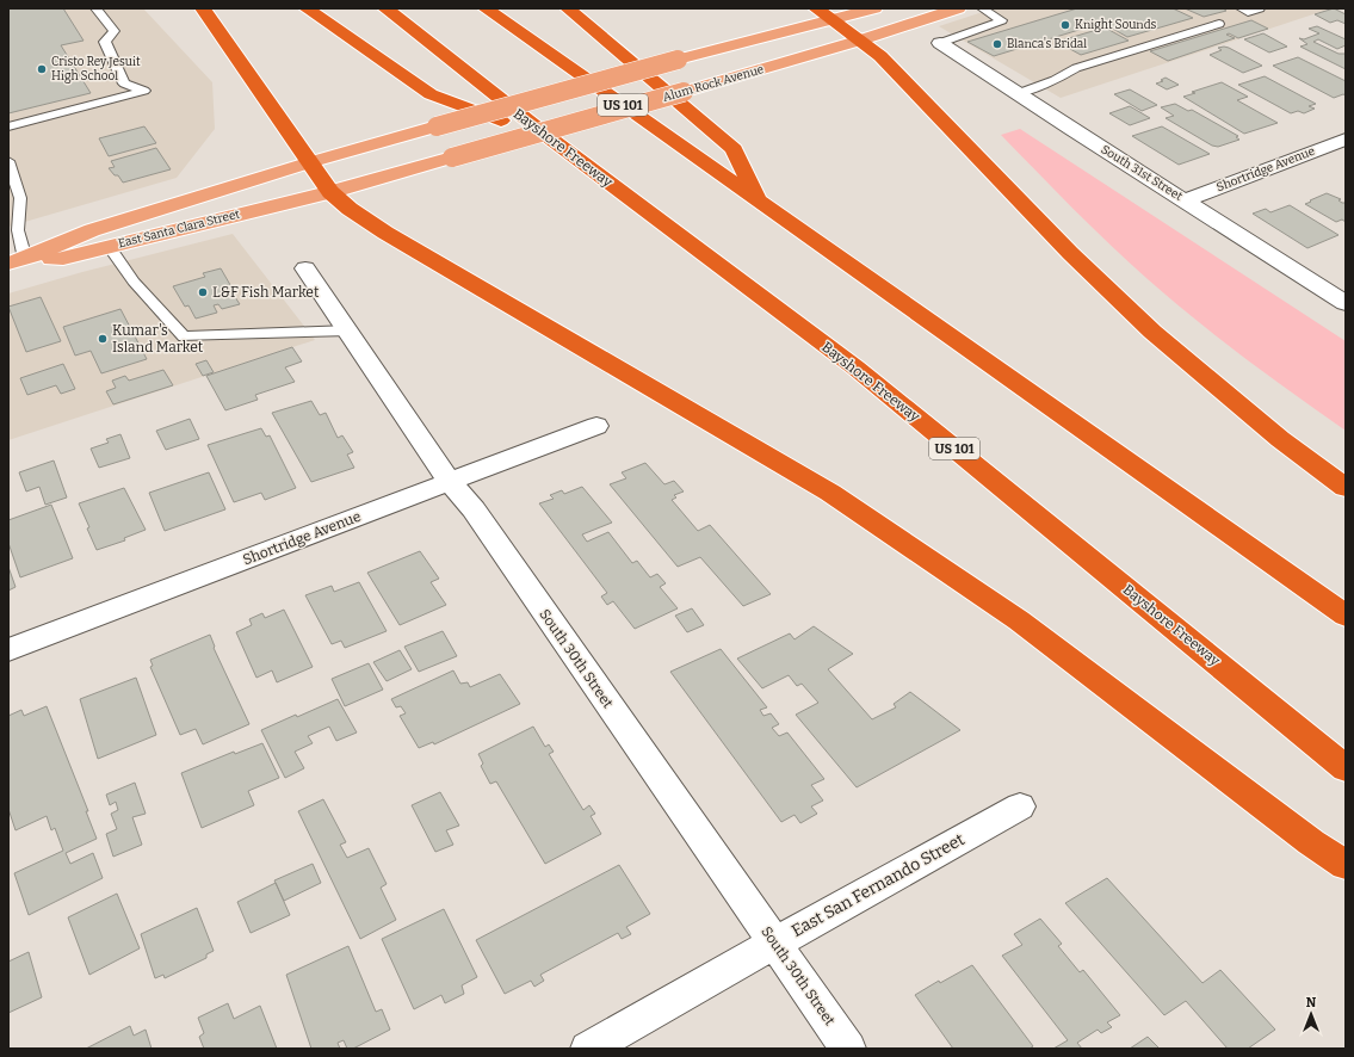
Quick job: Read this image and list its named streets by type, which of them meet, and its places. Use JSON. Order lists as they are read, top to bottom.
{
  "streets": {
    "highway": ["US 101", "Bayshore Freeway"],
    "main road": ["Alum Rock Avenue", "East Santa Clara Street"],
    "street": [
      "Shortridge Avenue",
      "South 31st Street",
      "South 30th Street",
      "East San Fernando Street"
    ]
  },
  "crossings": [
    ["Alum Rock Avenue", "East Santa Clara Street"],
    ["Shortridge Avenue", "South 31st Street"],
    ["Shortridge Avenue", "South 30th Street"],
    ["South 30th Street", "East San Fernando Street"]
  ],
  "places": [
    "Knight Sounds",
    "Blanca's Bridal",
    "Cristo Rey Jesuit High School",
    "L&F Fish Market",
    "Kumar's Island Market"
  ],
  "north": "top"
}
